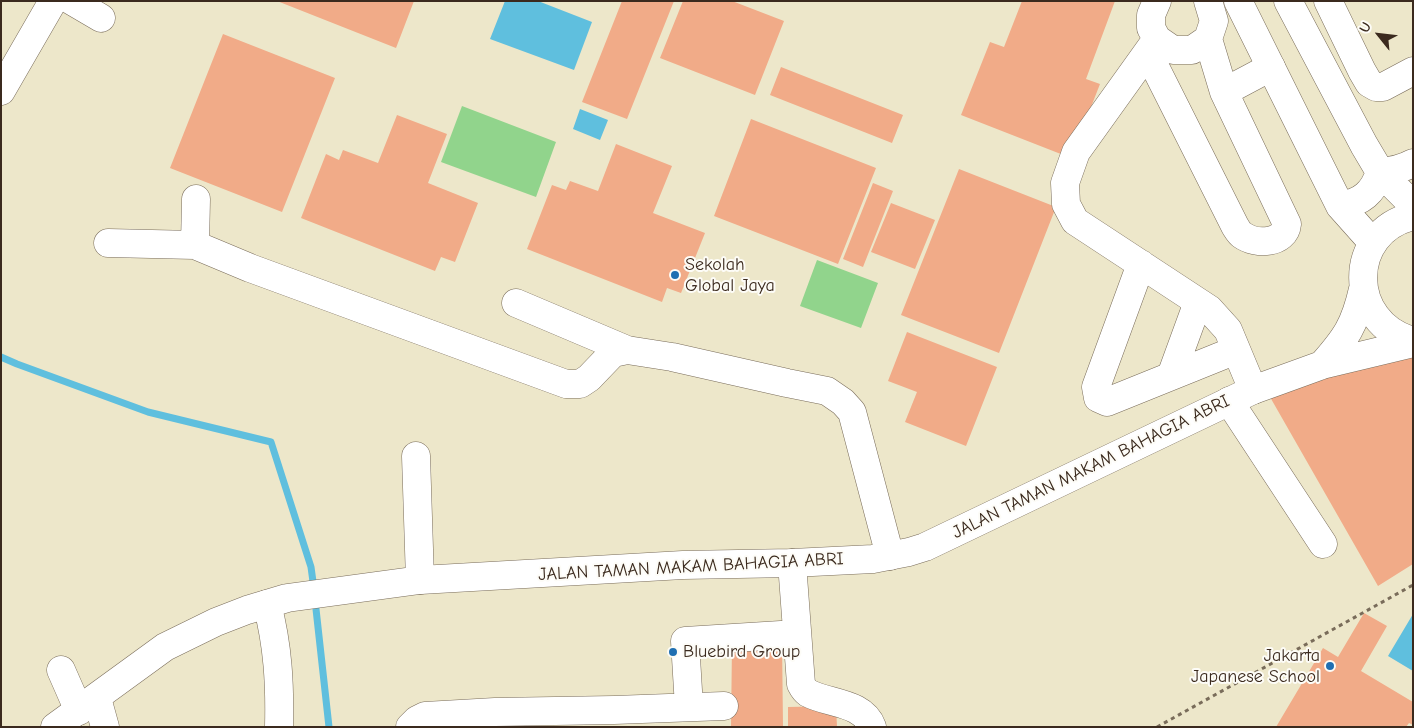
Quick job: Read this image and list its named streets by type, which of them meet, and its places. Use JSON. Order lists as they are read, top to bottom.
{
  "streets": {
    "main road": ["JALAN TAMAN MAKAM BAHAGIA ABRI"]
  },
  "places": ["Sekolah Global Jaya", "Bluebird Group", "Jakarta Japanese School"],
  "north": "top left"
}
